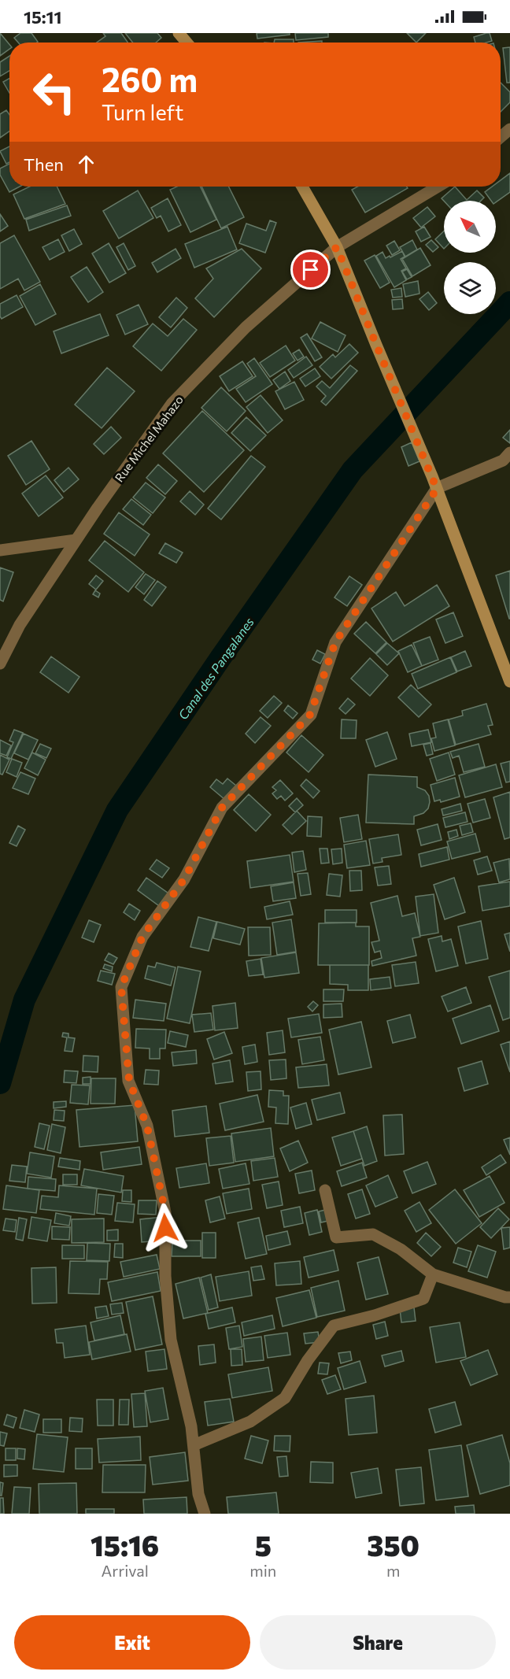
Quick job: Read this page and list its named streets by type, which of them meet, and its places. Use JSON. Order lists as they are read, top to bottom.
{
  "streets": {
    "street": ["Rue Michel Mahazo"]
  },
  "water": ["Canal des Pangalanes"],
  "north": "top left",
  "page": {
    "status": "15:11",
    "turn": ["260 m", "Turn left"],
    "then": "Then",
    "eta": [
      "15:16",
      "Arrival",
      "5",
      "min",
      "350",
      "m"
    ],
    "buttons": ["Exit", "Share"]
  }
}
